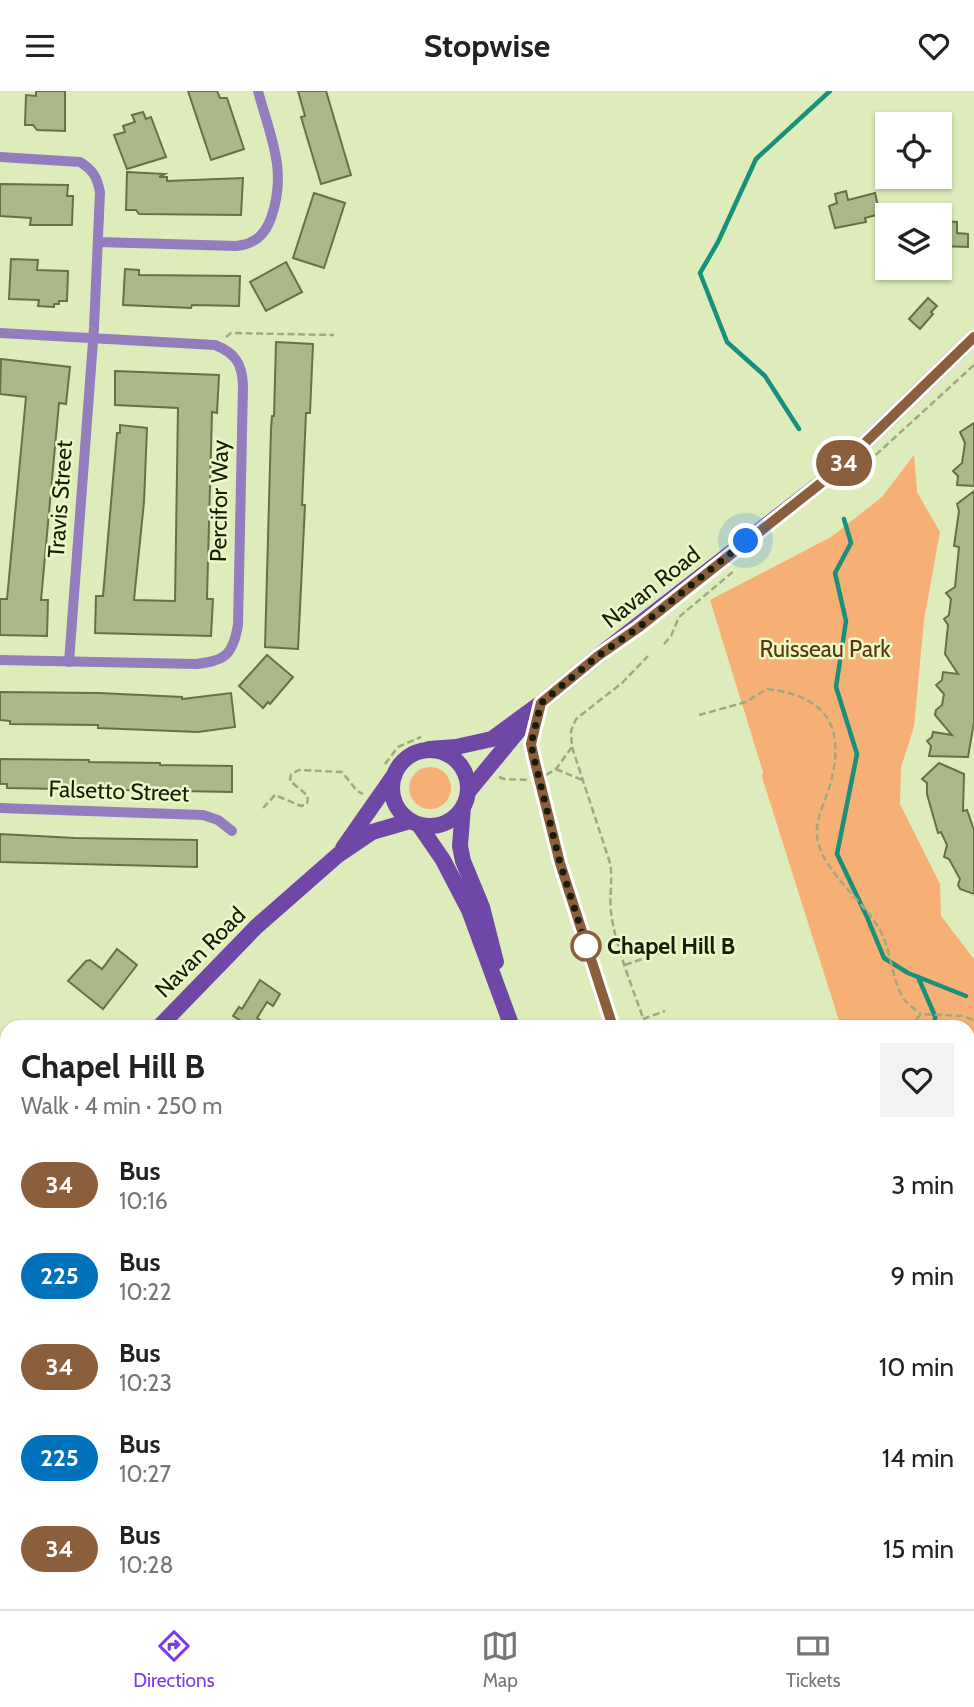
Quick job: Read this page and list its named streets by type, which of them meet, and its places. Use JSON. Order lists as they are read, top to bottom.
{
  "streets": {
    "main road": ["Navan Road"],
    "street": ["Travis Street", "Percifor Way", "Falsetto Street"]
  },
  "crossings": [
    ["Travis Street", "Percifor Way"]
  ],
  "parks": ["Ruisseau Park"],
  "places": ["Chapel Hill B"],
  "lines": ["bus line 34"],
  "page": {
    "header": "Stopwise",
    "on_map": "34",
    "heading": ["Chapel Hill B", "Walk · 4 min · 250 m"],
    "list": [
      {
        "mark": "34",
        "name": "Bus",
        "note": "10:16",
        "value": "3 min"
      },
      {
        "mark": "225",
        "name": "Bus",
        "note": "10:22",
        "value": "9 min"
      },
      {
        "mark": "34",
        "name": "Bus",
        "note": "10:23",
        "value": "10 min"
      },
      {
        "mark": "225",
        "name": "Bus",
        "note": "10:27",
        "value": "14 min"
      },
      {
        "mark": "34",
        "name": "Bus",
        "note": "10:28",
        "value": "15 min"
      }
    ],
    "tabs": ["Directions", "Map", "Tickets"]
  }
}
